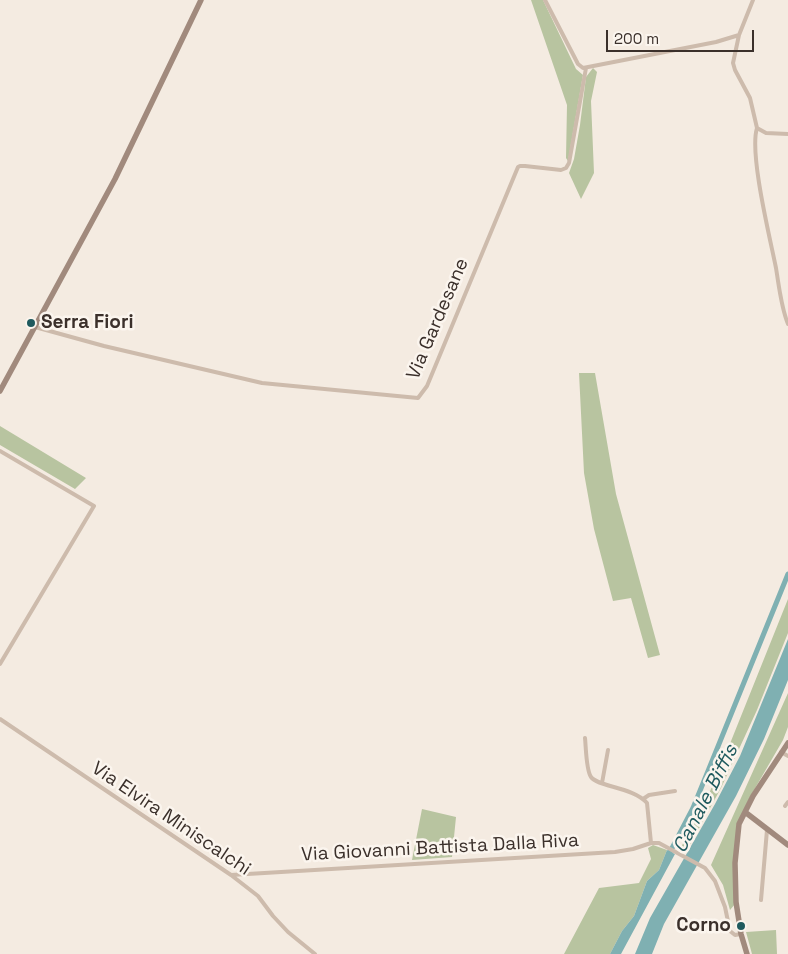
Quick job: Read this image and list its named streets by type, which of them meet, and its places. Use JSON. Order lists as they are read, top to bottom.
{
  "streets": {
    "street": ["Via Gardesane", "Via Elvira Miniscalchi", "Via Giovanni Battista Dalla Riva"]
  },
  "crossings": [
    ["Via Elvira Miniscalchi", "Via Giovanni Battista Dalla Riva"]
  ],
  "water": ["Canale Biffis"],
  "places": ["Serra Fiori", "Corno"],
  "scale_bar": "200 m"
}
